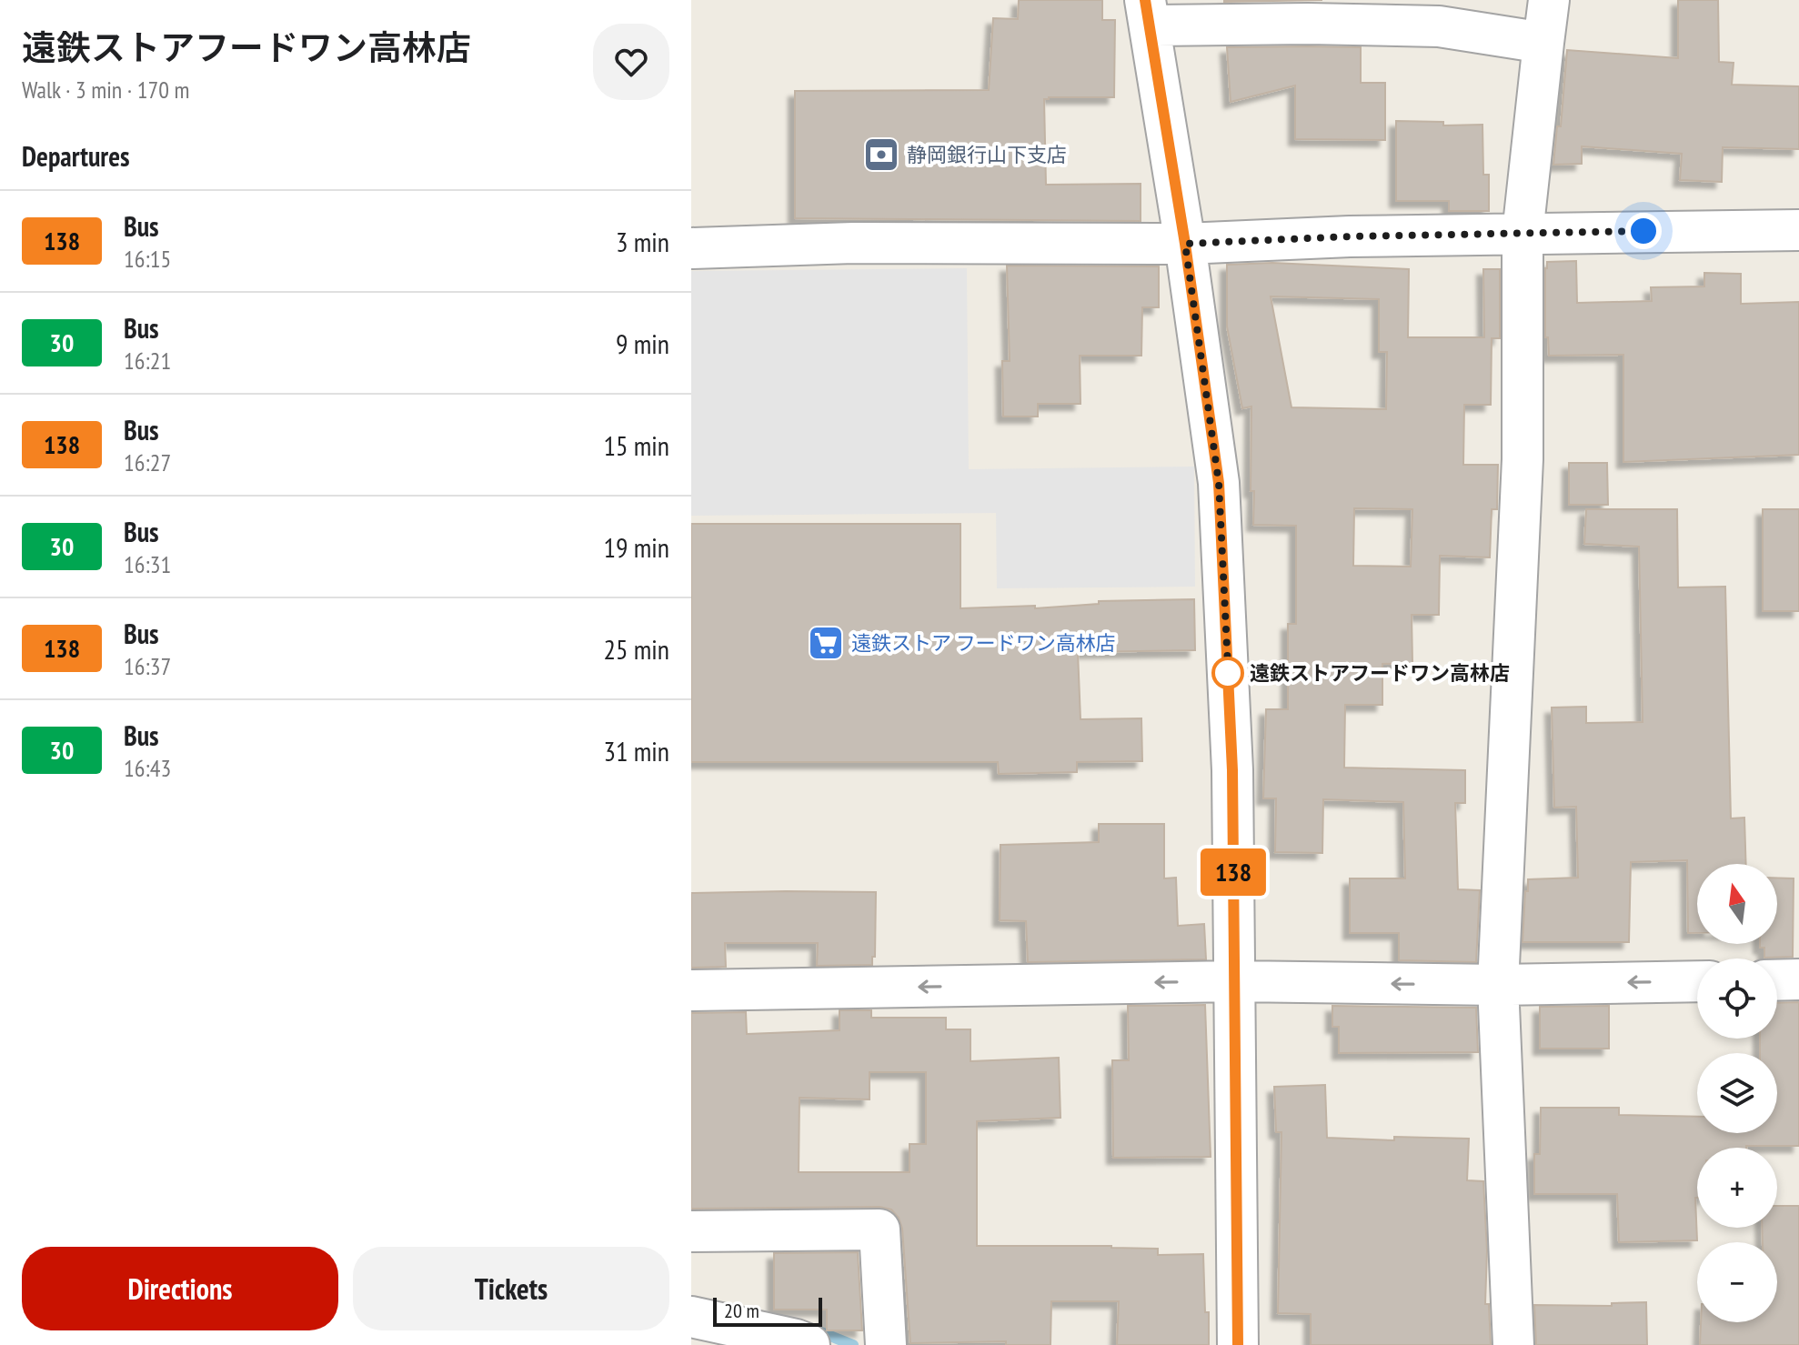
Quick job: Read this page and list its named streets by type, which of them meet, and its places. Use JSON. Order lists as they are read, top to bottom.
{
  "places": {
    "bank": ["静岡銀行山下支店"],
    "supermarket": ["遠鉄ストア フードワン高林店"],
    "other": ["遠鉄ストアフードワン高林店"]
  },
  "lines": ["bus line 138"],
  "scale_bar": "20 m",
  "north": "top",
  "page": {
    "heading": [
      ["遠鉄ストアフードワン高林店", "Walk · 3 min · 170 m"],
      "Departures"
    ],
    "on_map": "138",
    "list": [
      {
        "mark": "138",
        "name": "Bus",
        "note": "16:15",
        "value": "3 min"
      },
      {
        "mark": "30",
        "name": "Bus",
        "note": "16:21",
        "value": "9 min"
      },
      {
        "mark": "138",
        "name": "Bus",
        "note": "16:27",
        "value": "15 min"
      },
      {
        "mark": "30",
        "name": "Bus",
        "note": "16:31",
        "value": "19 min"
      },
      {
        "mark": "138",
        "name": "Bus",
        "note": "16:37",
        "value": "25 min"
      },
      {
        "mark": "30",
        "name": "Bus",
        "note": "16:43",
        "value": "31 min"
      }
    ],
    "map_buttons": ["+", "−"],
    "buttons": ["Directions", "Tickets"],
    "scale": "20 m"
  }
}
